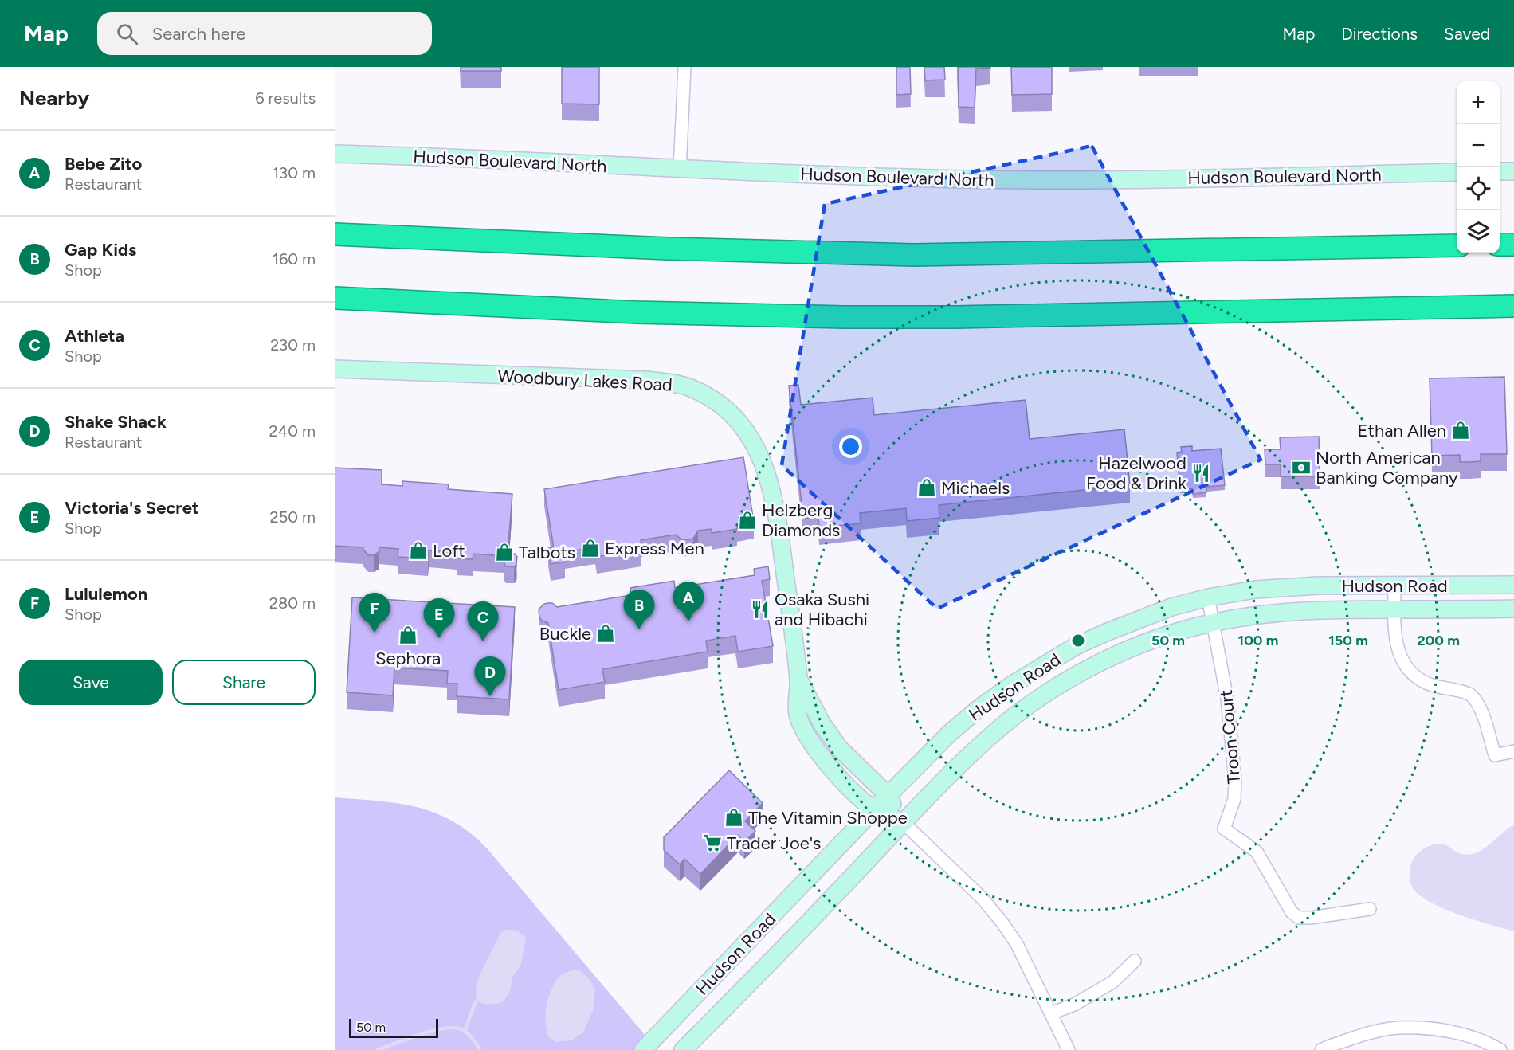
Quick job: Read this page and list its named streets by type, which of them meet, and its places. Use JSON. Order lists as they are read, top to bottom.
{
  "streets": {
    "street": [
      "Hudson Boulevard North",
      "Woodbury Lakes Road",
      "Hudson Road",
      "Troon Court"
    ]
  },
  "crossings": [
    ["Woodbury Lakes Road", "Hudson Road"],
    ["Hudson Road", "Troon Court"]
  ],
  "places": {
    "shop": [
      "Ethan Allen",
      "Michaels",
      "Helzberg Diamonds",
      "Express Men",
      "Loft",
      "Talbots",
      "Buckle",
      "Sephora",
      "The Vitamin Shoppe"
    ],
    "bank": ["North American Banking Company"],
    "restaurant": ["Hazelwood Food & Drink", "Osaka Sushi and Hibachi"],
    "supermarket": ["Trader Joe's"]
  },
  "scale_bar": "50 m",
  "page": {
    "header": "Map",
    "search": "Search here",
    "nav": ["Map", "Directions", "Saved"],
    "heading": ["Nearby", "6 results"],
    "map_buttons": ["+", "−"],
    "list": [
      {
        "mark": "A",
        "name": "Bebe Zito",
        "note": "Restaurant",
        "value": "130 m"
      },
      {
        "mark": "B",
        "name": "Gap Kids",
        "note": "Shop",
        "value": "160 m"
      },
      {
        "mark": "C",
        "name": "Athleta",
        "note": "Shop",
        "value": "230 m"
      },
      {
        "mark": "D",
        "name": "Shake Shack",
        "note": "Restaurant",
        "value": "240 m"
      },
      {
        "mark": "E",
        "name": "Victoria's Secret",
        "note": "Shop",
        "value": "250 m"
      },
      {
        "mark": "F",
        "name": "Lululemon",
        "note": "Shop",
        "value": "280 m"
      }
    ],
    "pins": [
      "A",
      "B",
      "F",
      "E",
      "C",
      "D"
    ],
    "buttons": ["Save", "Share"],
    "scale": "50 m"
  },
  "rings": [
    "50 m",
    "100 m",
    "150 m",
    "200 m"
  ]
}
